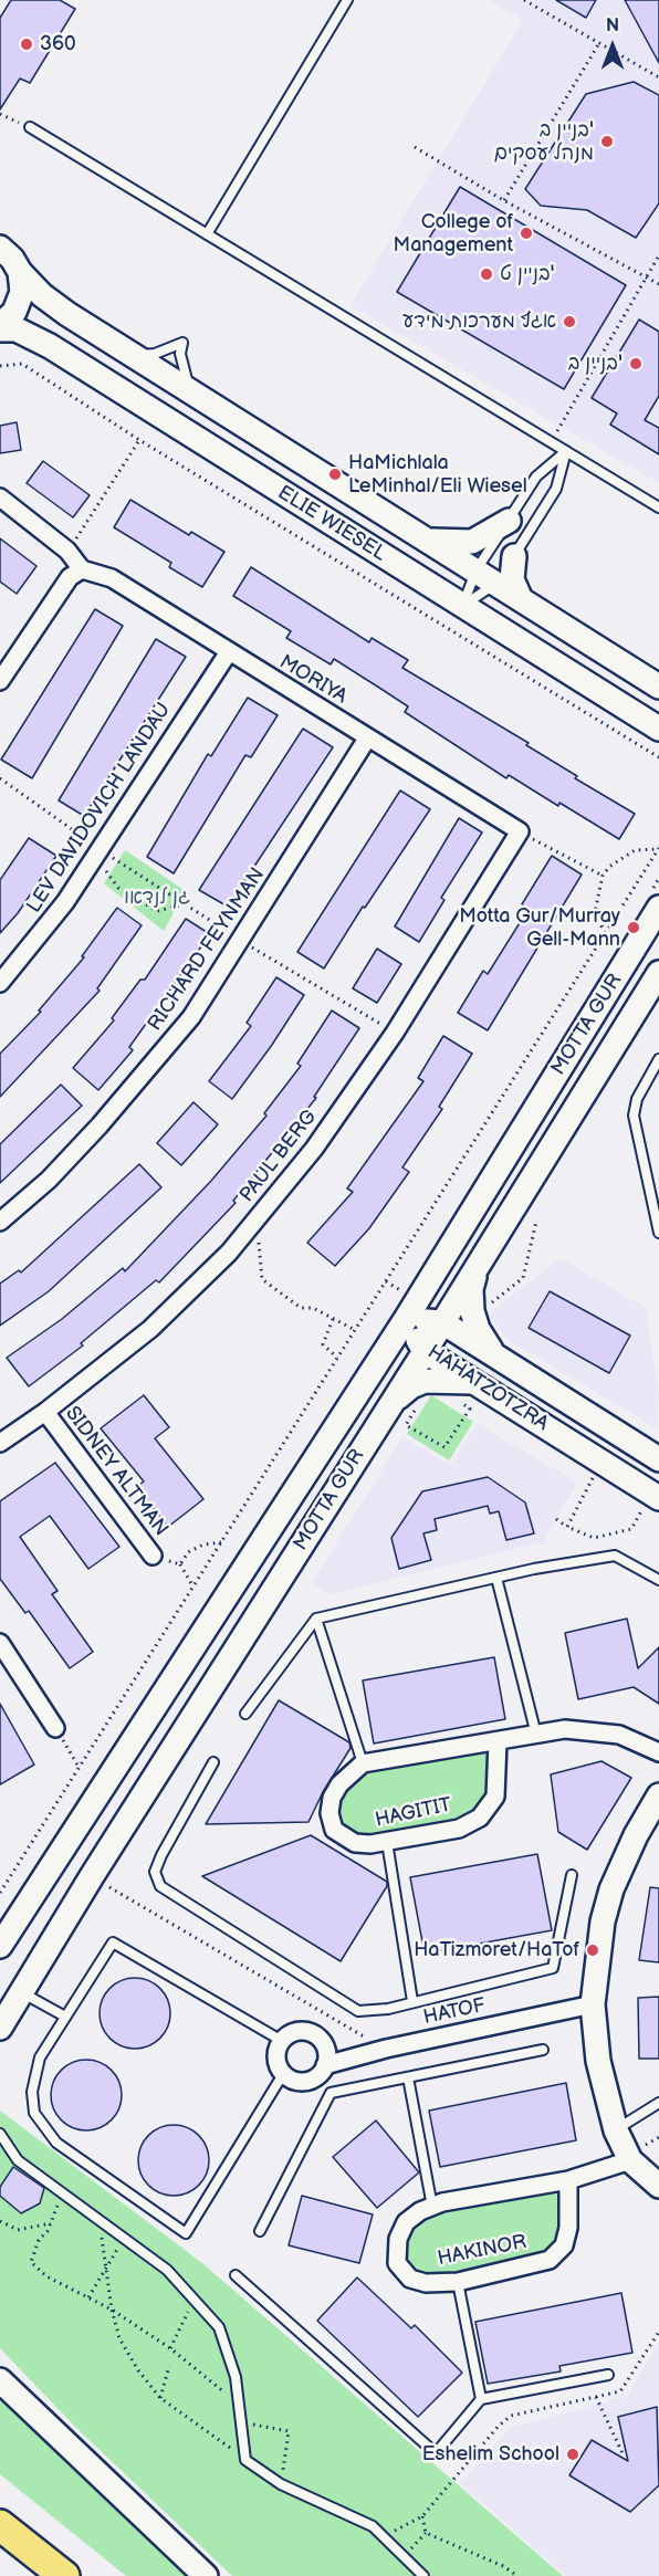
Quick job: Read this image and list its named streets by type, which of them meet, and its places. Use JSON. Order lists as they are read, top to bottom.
{
  "streets": {
    "main road": ["ELIE WIESEL", "MOTTA GUR", "HAHATZOTZRA"],
    "street": [
      "MORIYA",
      "LEV DAVIDOVICH LANDAU",
      "RICHARD FEYNMAN",
      "PAUL BERG",
      "SIDNEY ALTMAN",
      "HAGITIT",
      "HATOF",
      "HAKINOR"
    ]
  },
  "crossings": [
    ["MORIYA", "LEV DAVIDOVICH LANDAU"],
    ["MORIYA", "RICHARD FEYNMAN"],
    ["MORIYA", "PAUL BERG"],
    ["MOTTA GUR", "HAHATZOTZRA"],
    ["PAUL BERG", "SIDNEY ALTMAN"]
  ],
  "parks": ["גן לנדאו"],
  "places": [
    "360",
    "בניין ב' מנהל עסקים",
    "College of Management",
    "בניין ט'",
    "אגף מערכות מידע",
    "בניין ב'",
    "HaMichlala LeMinhal/Eli Wiesel",
    "Motta Gur/Murray Gell-Mann",
    "HaTizmoret/HaTof",
    "Eshelim School"
  ],
  "north": "top"
}
